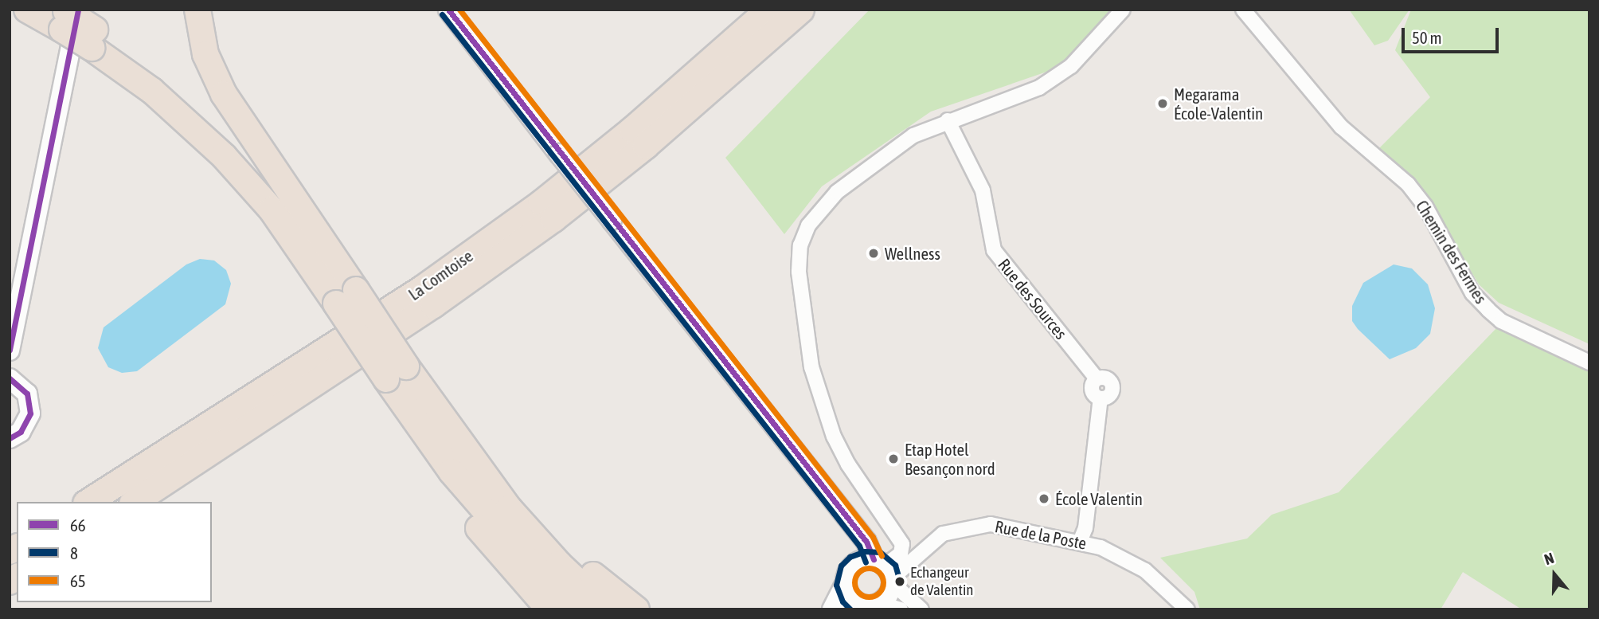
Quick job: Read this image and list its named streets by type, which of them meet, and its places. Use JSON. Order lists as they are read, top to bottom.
{
  "streets": {
    "highway": ["La Comtoise"],
    "street": ["Chemin des Fermes", "Rue des Sources", "Rue de la Poste"]
  },
  "crossings": [
    ["Rue des Sources", "Rue de la Poste"]
  ],
  "places": [
    "Megarama École-Valentin",
    "Wellness",
    "Etap Hotel Besançon nord",
    "École Valentin",
    "Echangeur de Valentin"
  ],
  "lines": ["transit line 66", "transit line 65", "transit line 8"],
  "legend": ["66", "8", "65"],
  "scale_bar": "50 m",
  "north": "top"
}
